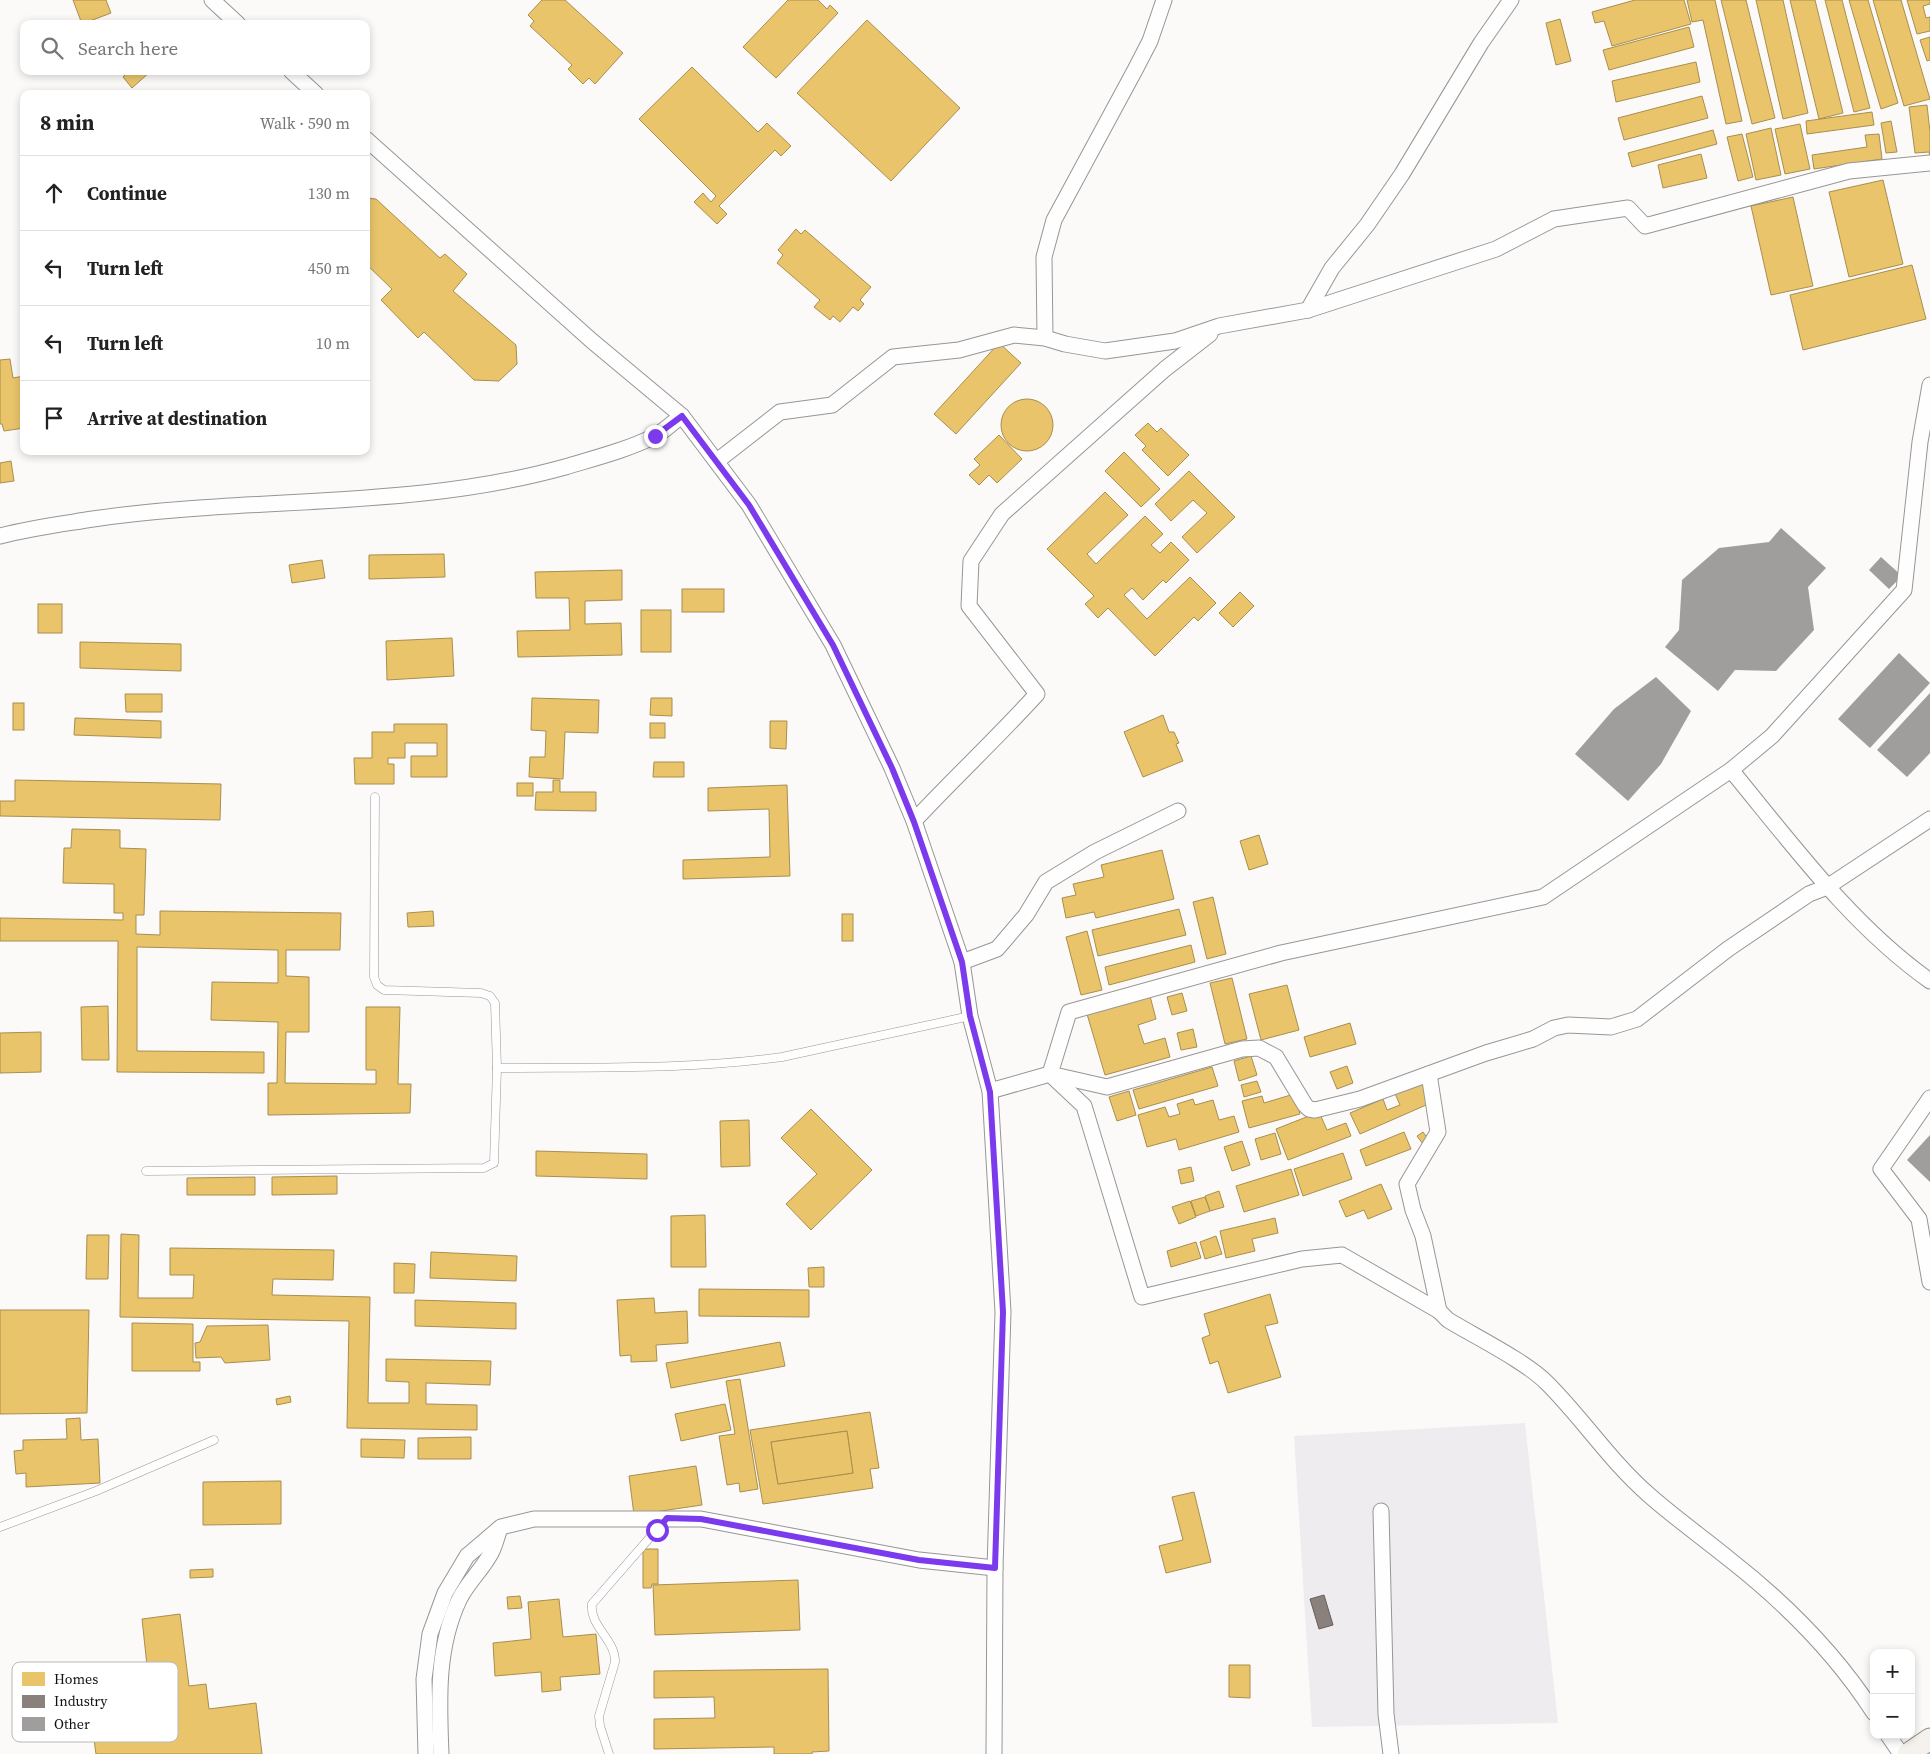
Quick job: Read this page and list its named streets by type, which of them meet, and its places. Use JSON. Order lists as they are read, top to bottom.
{
  "legend": ["Homes", "Industry", "Other"],
  "page": {
    "search": "Search here",
    "heading": ["8 min", "Walk · 590 m"],
    "list": [
      ["Continue", "130 m"],
      ["Turn left", "450 m"],
      ["Turn left", "10 m"],
      "Arrive at destination"
    ],
    "map_buttons": ["+", "−"]
  }
}
